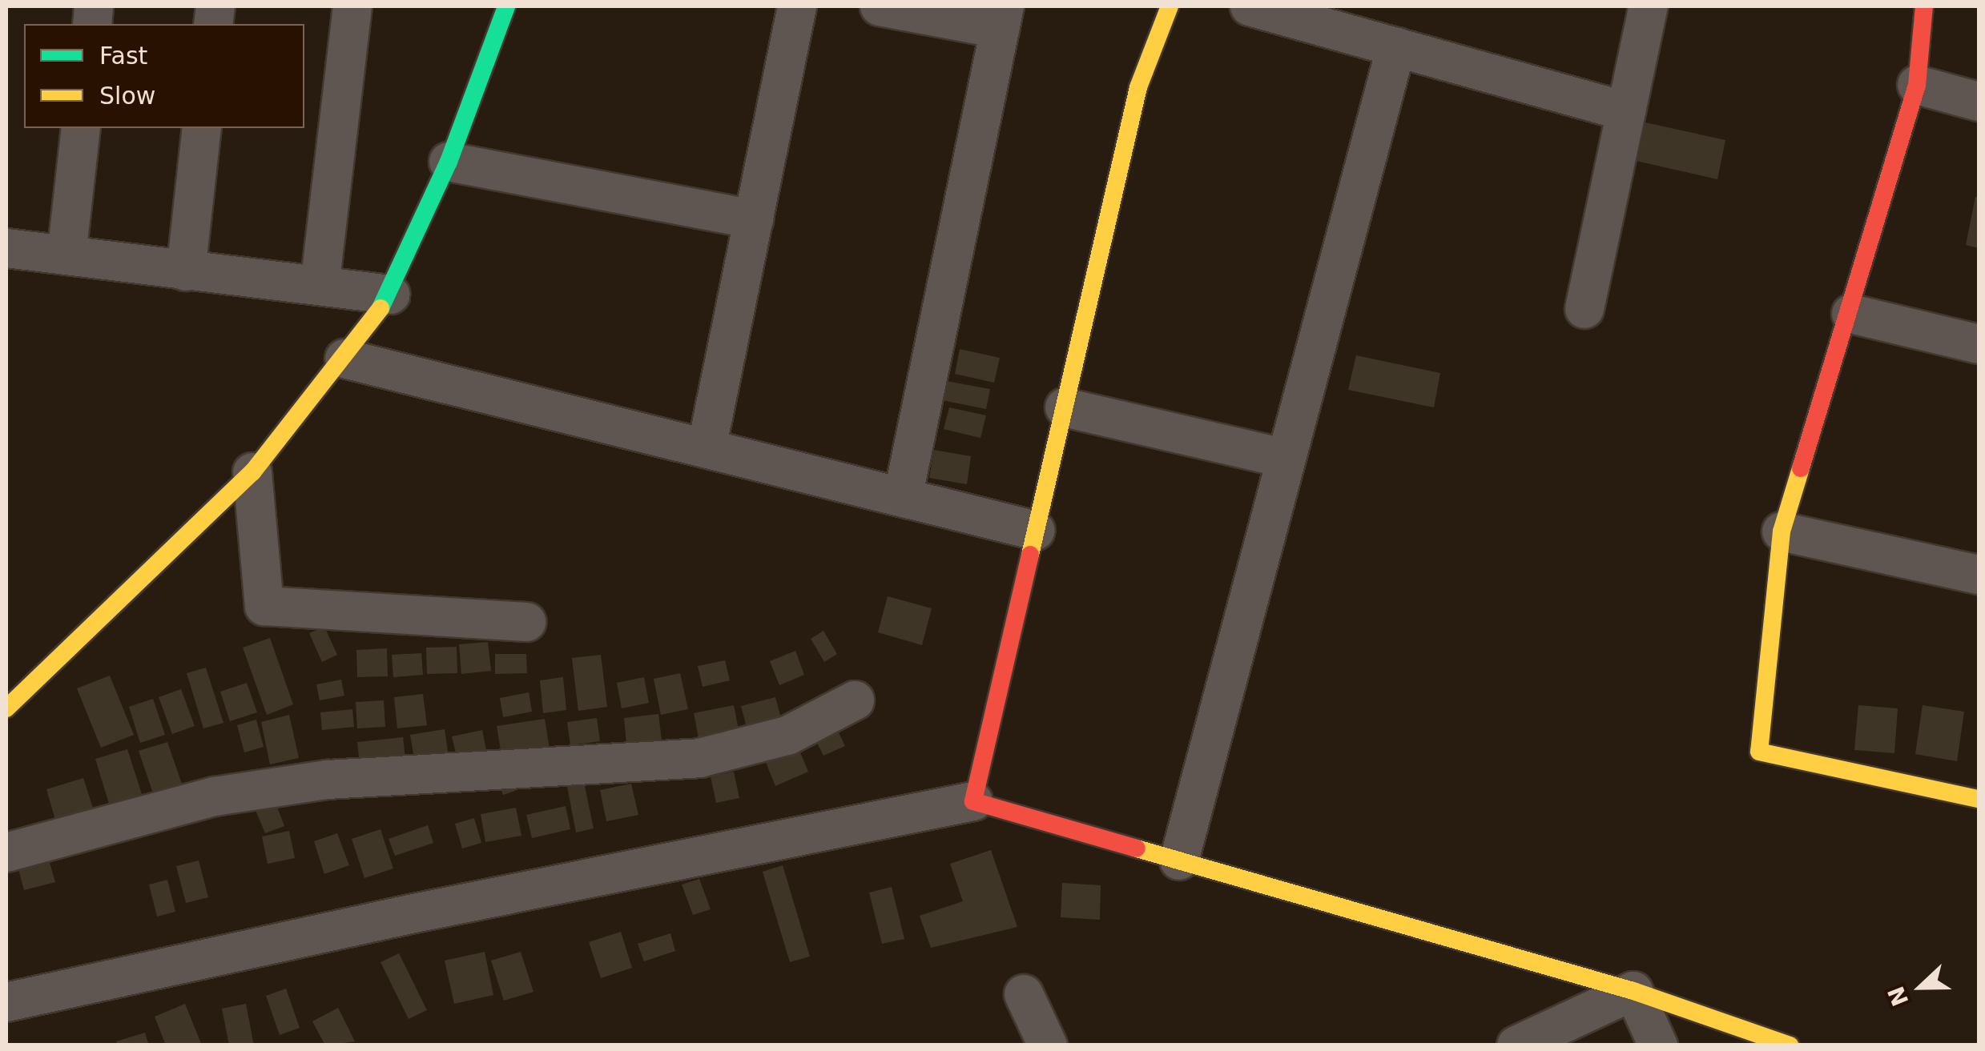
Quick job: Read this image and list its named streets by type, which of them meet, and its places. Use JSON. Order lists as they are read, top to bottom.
{
  "legend": ["Fast", "Slow"],
  "north": "left"
}
